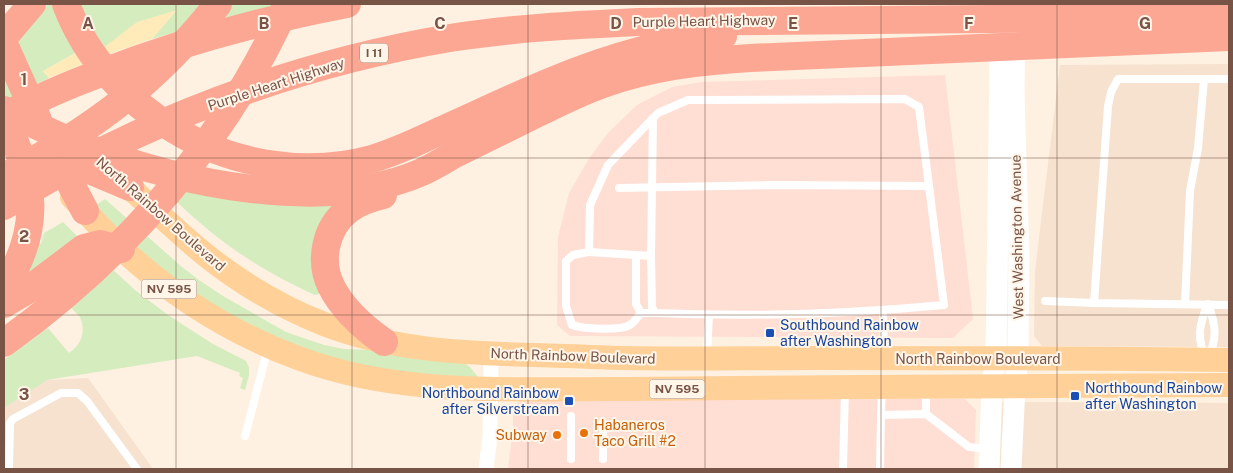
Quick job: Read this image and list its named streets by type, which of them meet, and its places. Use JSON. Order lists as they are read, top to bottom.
{
  "streets": {
    "highway": ["Purple Heart Highway", "I 11"],
    "main road": ["North Rainbow Boulevard", "West Washington Avenue", "NV 595"]
  },
  "crossings": [
    ["North Rainbow Boulevard", "West Washington Avenue"]
  ],
  "places": {
    "transit": ["Southbound Rainbow after Washington", "Northbound Rainbow after Washington", "Northbound Rainbow after Silverstream"],
    "other": ["Habaneros Taco Grill #2", "Subway"]
  },
  "grid": {
    "columns": [
      "A",
      "B",
      "C",
      "D",
      "E",
      "F",
      "G"
    ],
    "rows": ["1", "2", "3"]
  }
}
